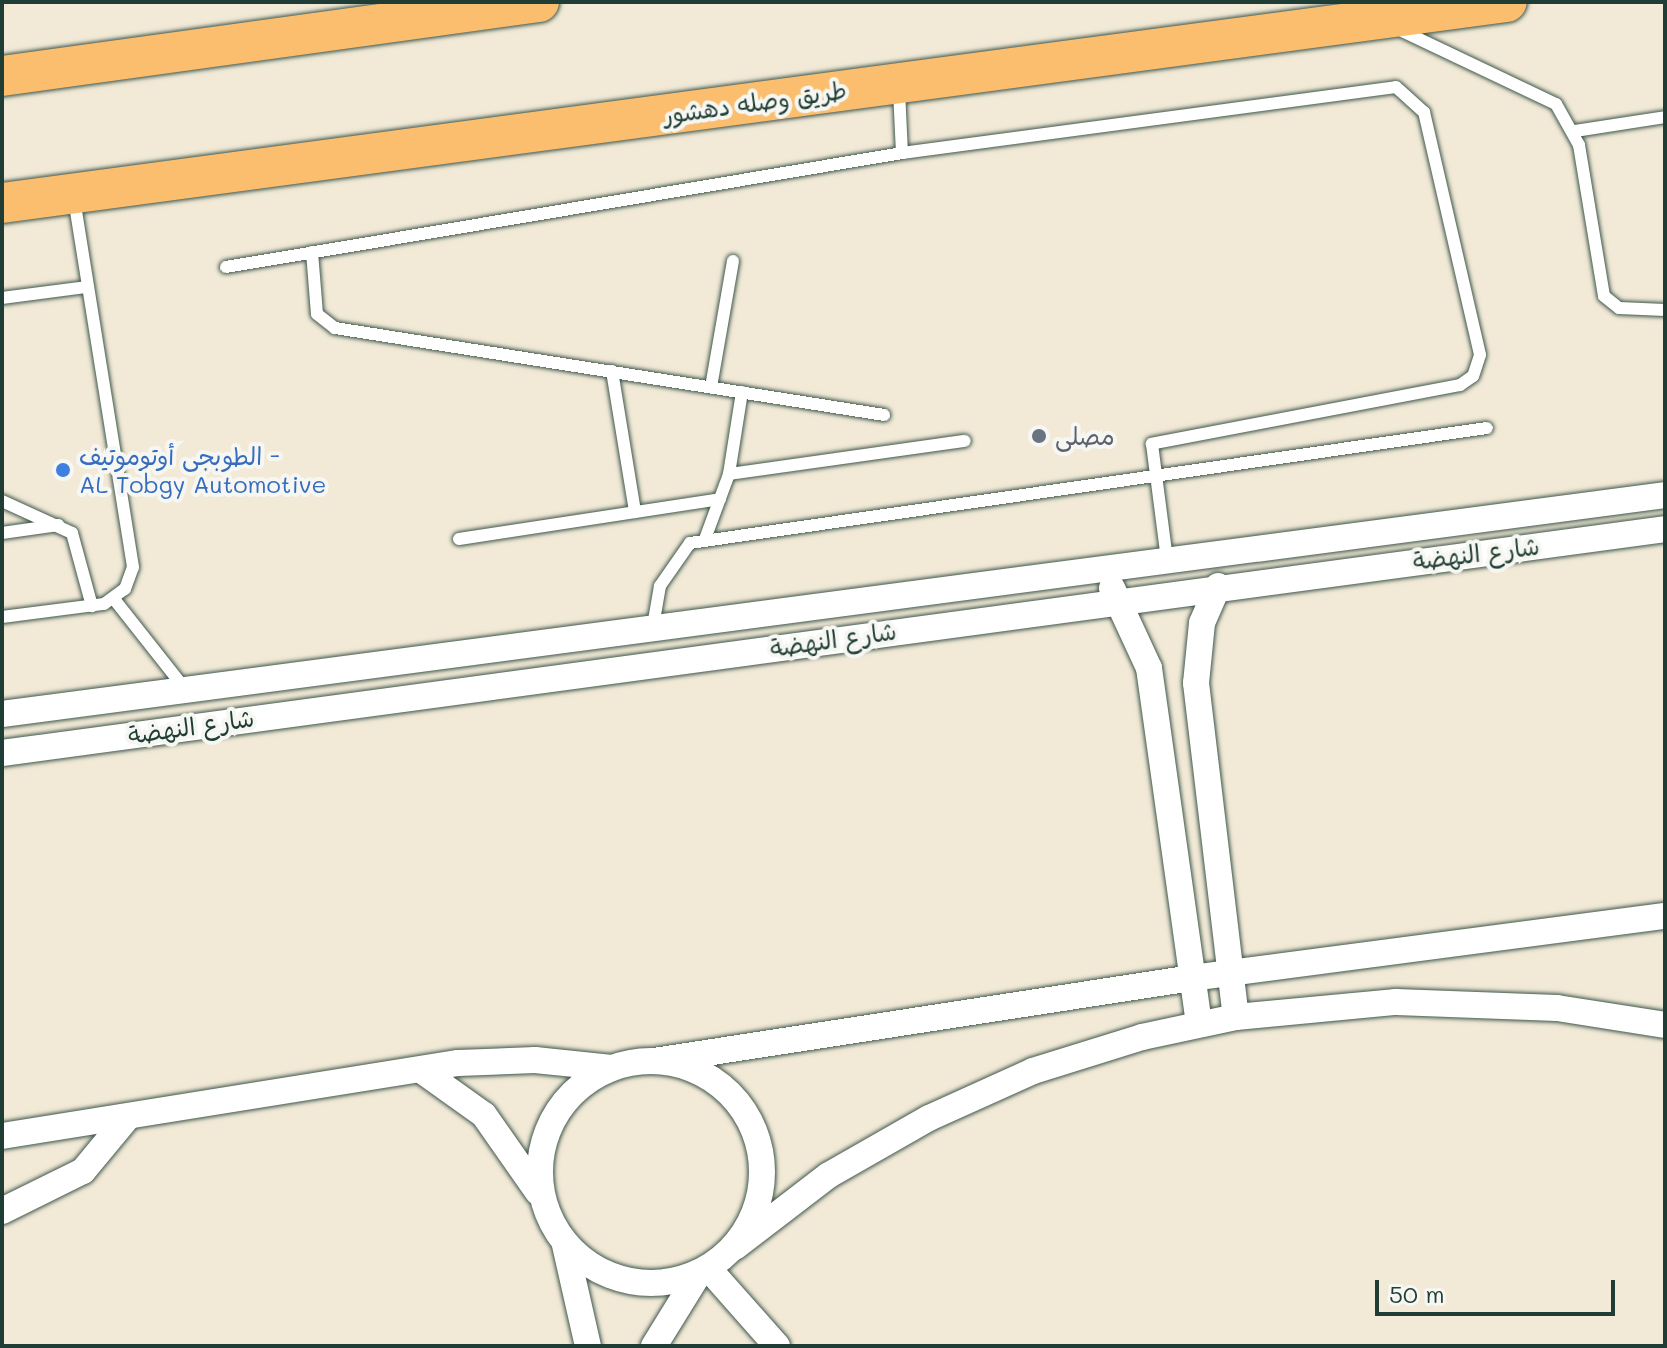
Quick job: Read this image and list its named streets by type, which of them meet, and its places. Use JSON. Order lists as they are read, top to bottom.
{
  "streets": {
    "main road": ["طريق وصله دهشور"],
    "street": ["شارع النهضة"]
  },
  "places": ["مصلى", "الطوبجى أوتوموتيف - AL Tobgy Automotive"],
  "scale_bar": "50 m"
}
